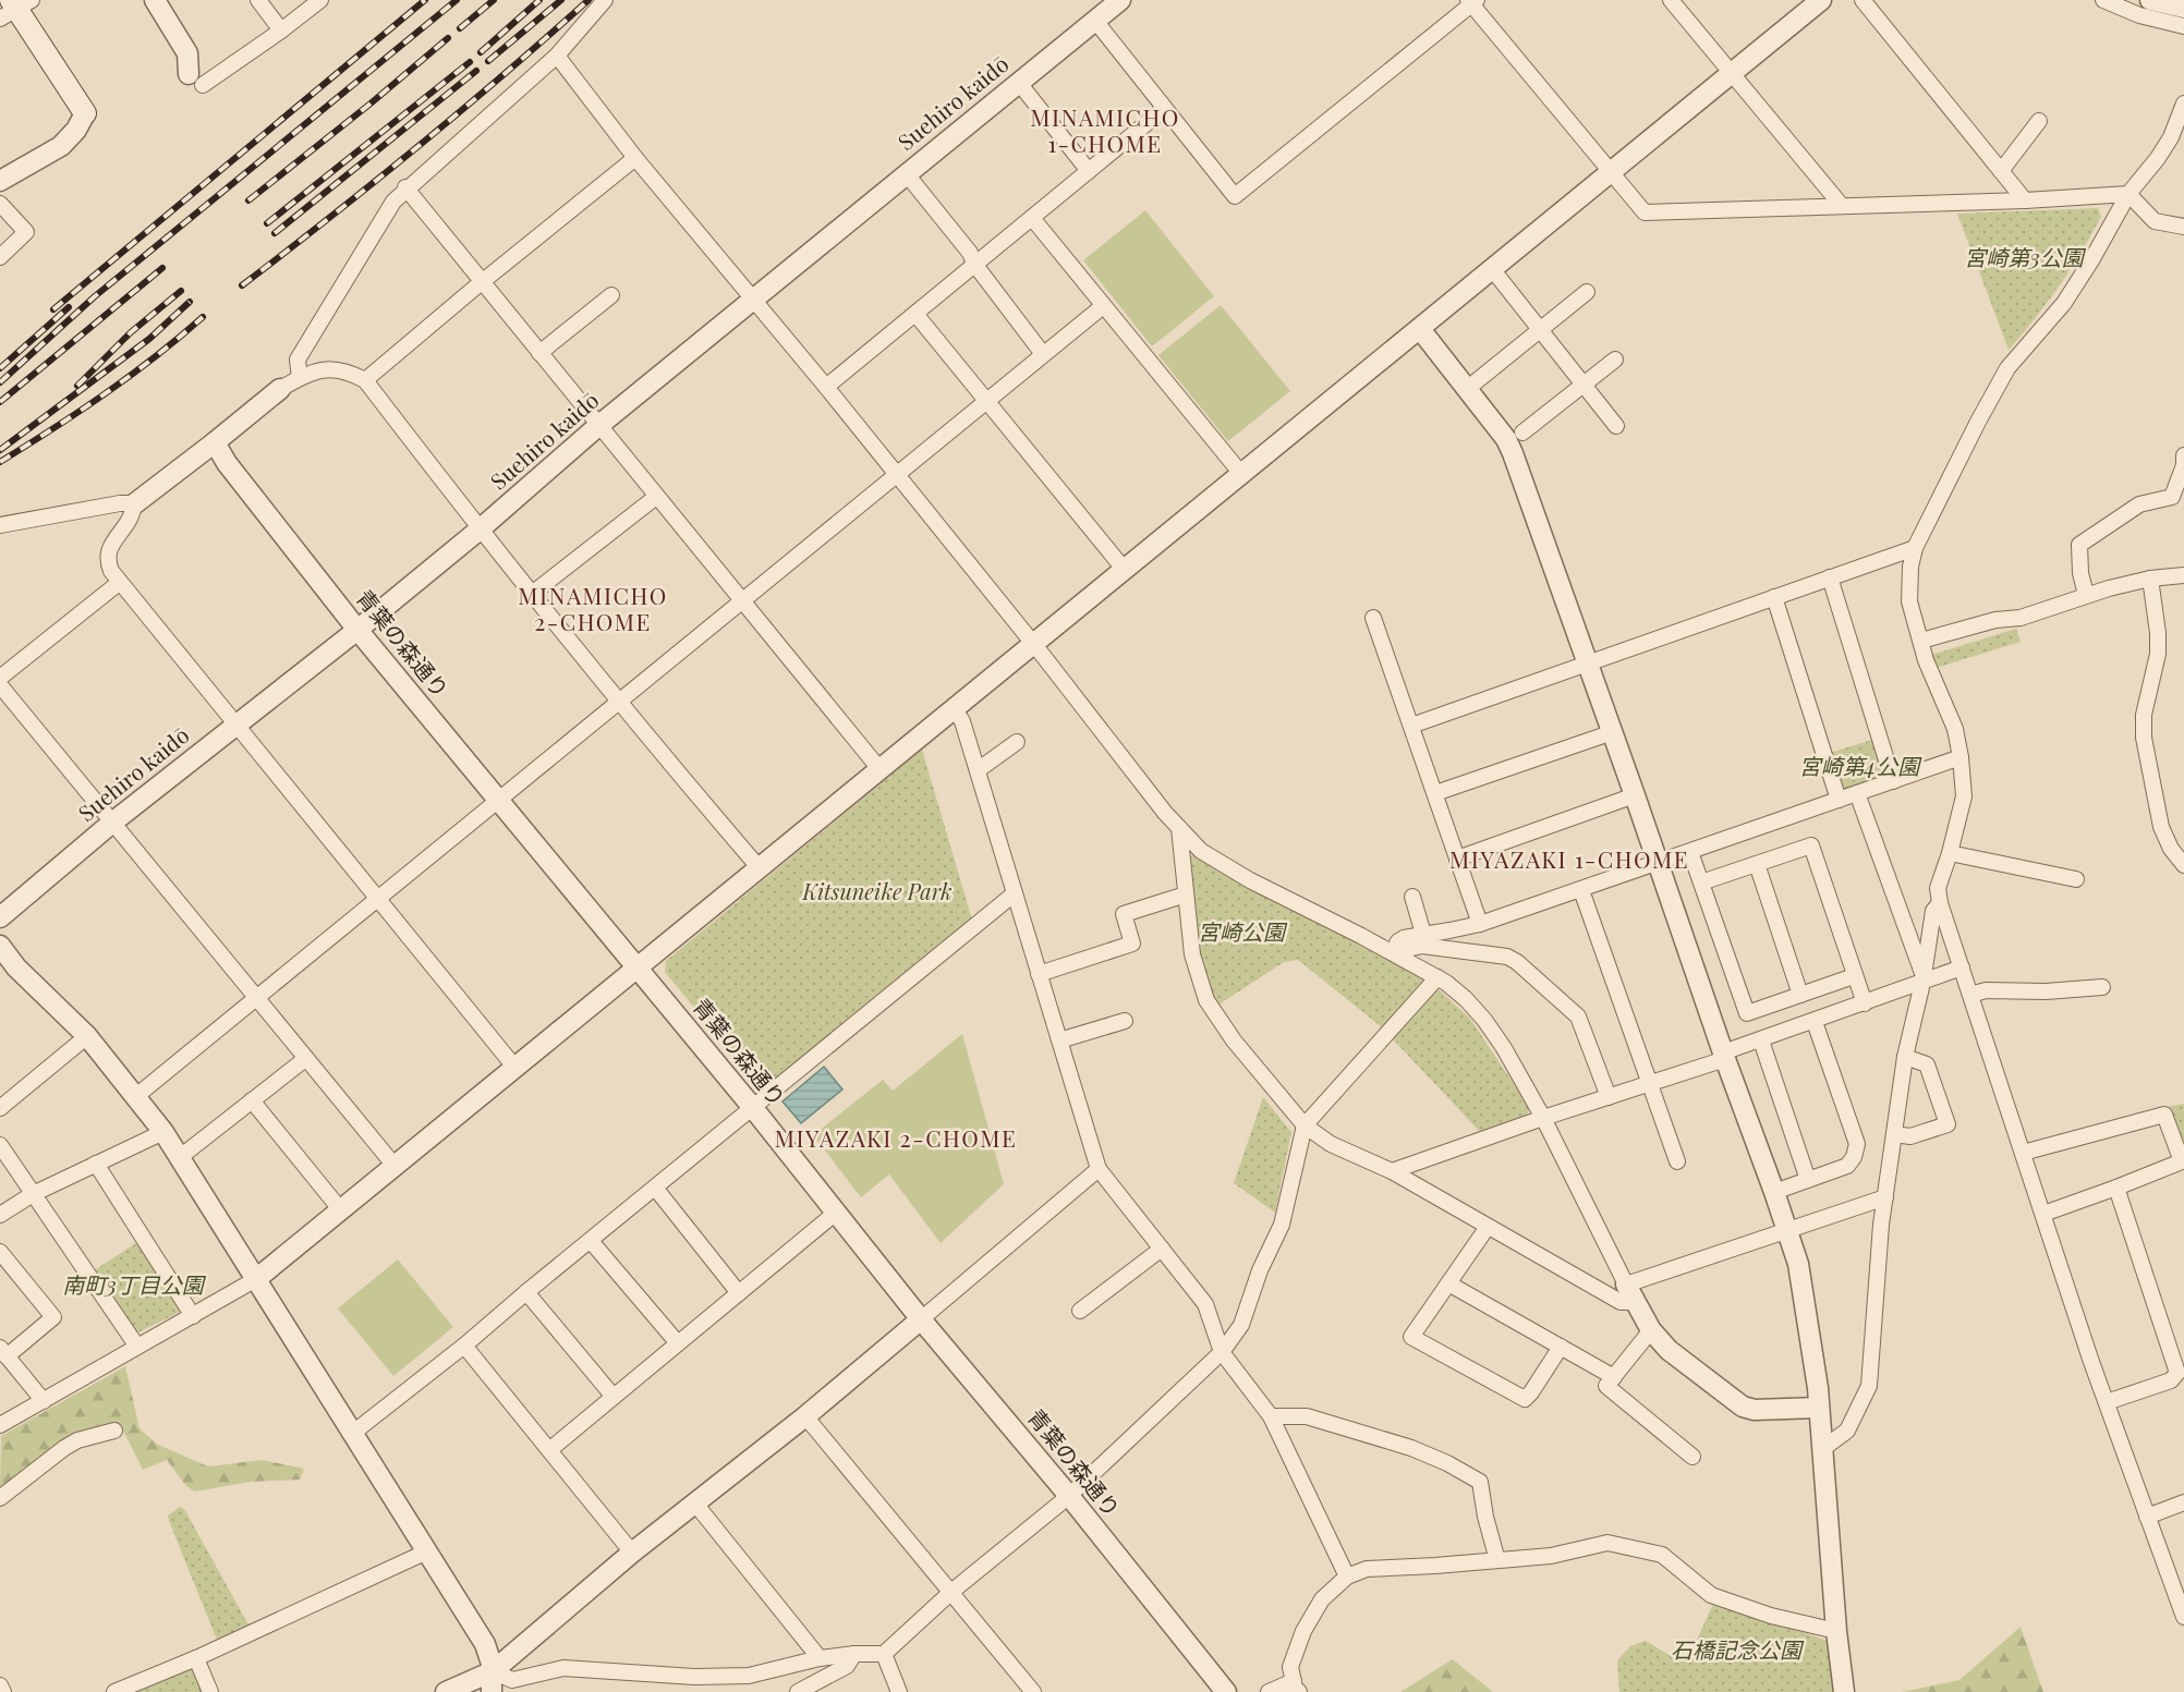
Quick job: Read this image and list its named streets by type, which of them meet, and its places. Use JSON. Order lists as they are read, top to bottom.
{
  "streets": {
    "street": ["Suehiro kaidō", "青葉の森通り"]
  },
  "crossings": [
    ["Suehiro kaidō", "青葉の森通り"]
  ],
  "districts": [
    "MINAMICHO 1-CHOME",
    "MINAMICHO 2-CHOME",
    "MIYAZAKI 1-CHOME",
    "MIYAZAKI 2-CHOME"
  ],
  "parks": [
    "宮崎第3公園",
    "宮崎第4公園",
    "Kitsuneike Park",
    "宮崎公園",
    "南町3丁目公園",
    "石橋記念公園"
  ]
}
